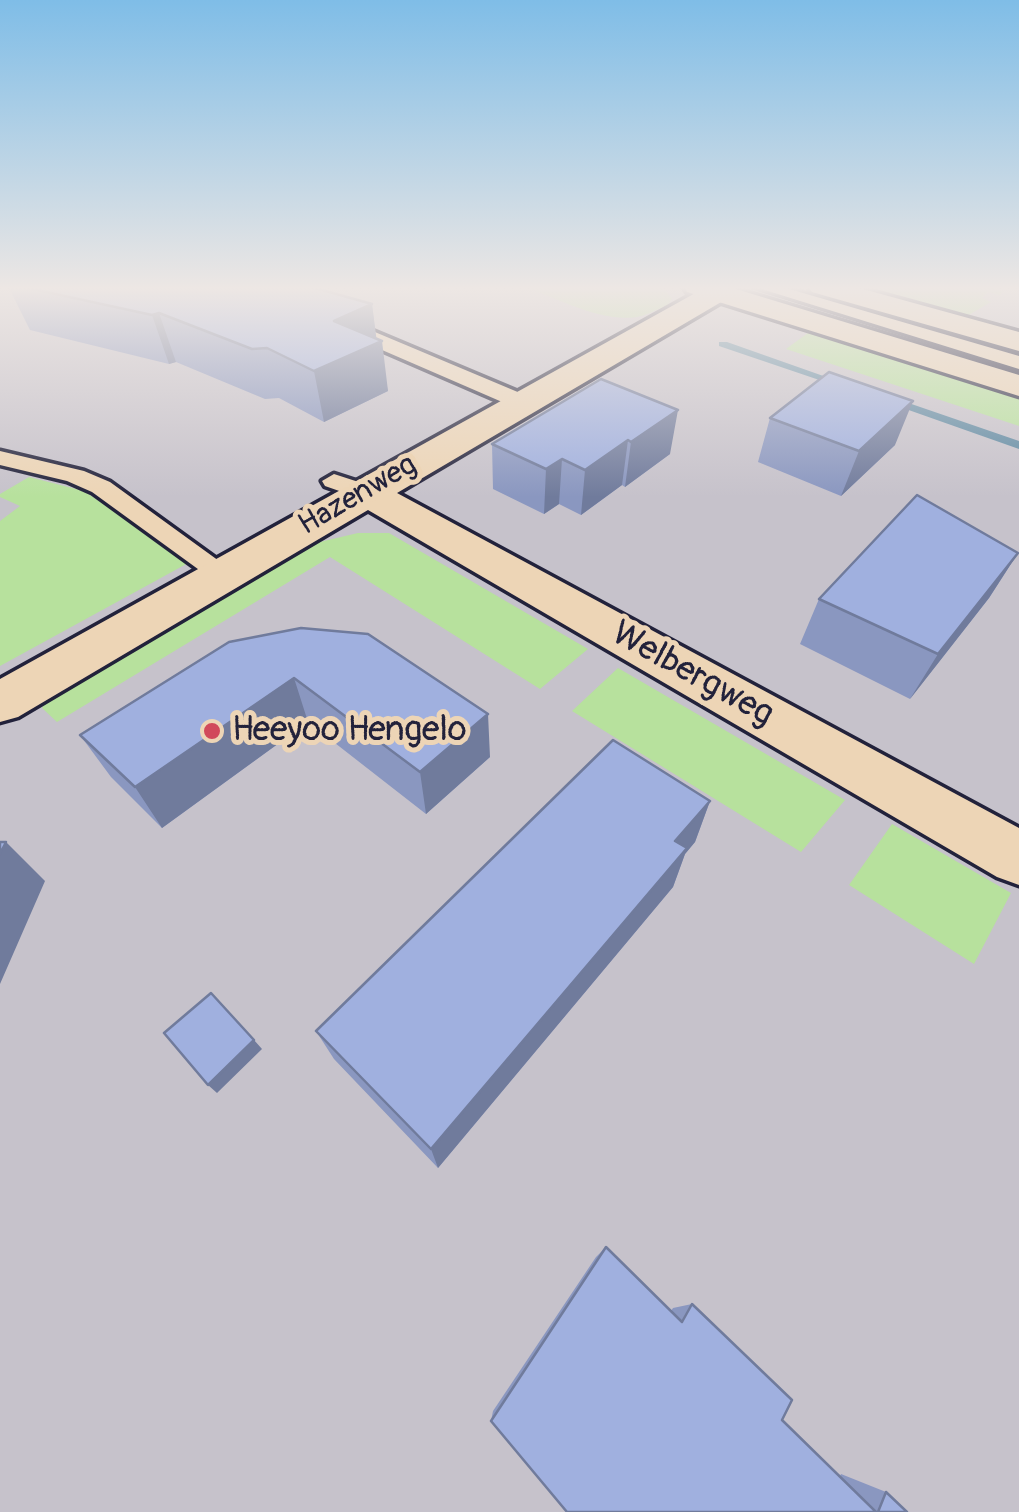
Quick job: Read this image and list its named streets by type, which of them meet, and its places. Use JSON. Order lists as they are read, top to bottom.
{
  "streets": {
    "street": ["Hazenweg", "Welbergweg"]
  },
  "crossings": [
    ["Hazenweg", "Welbergweg"]
  ],
  "places": ["Heeyoo Hengelo"]
}
